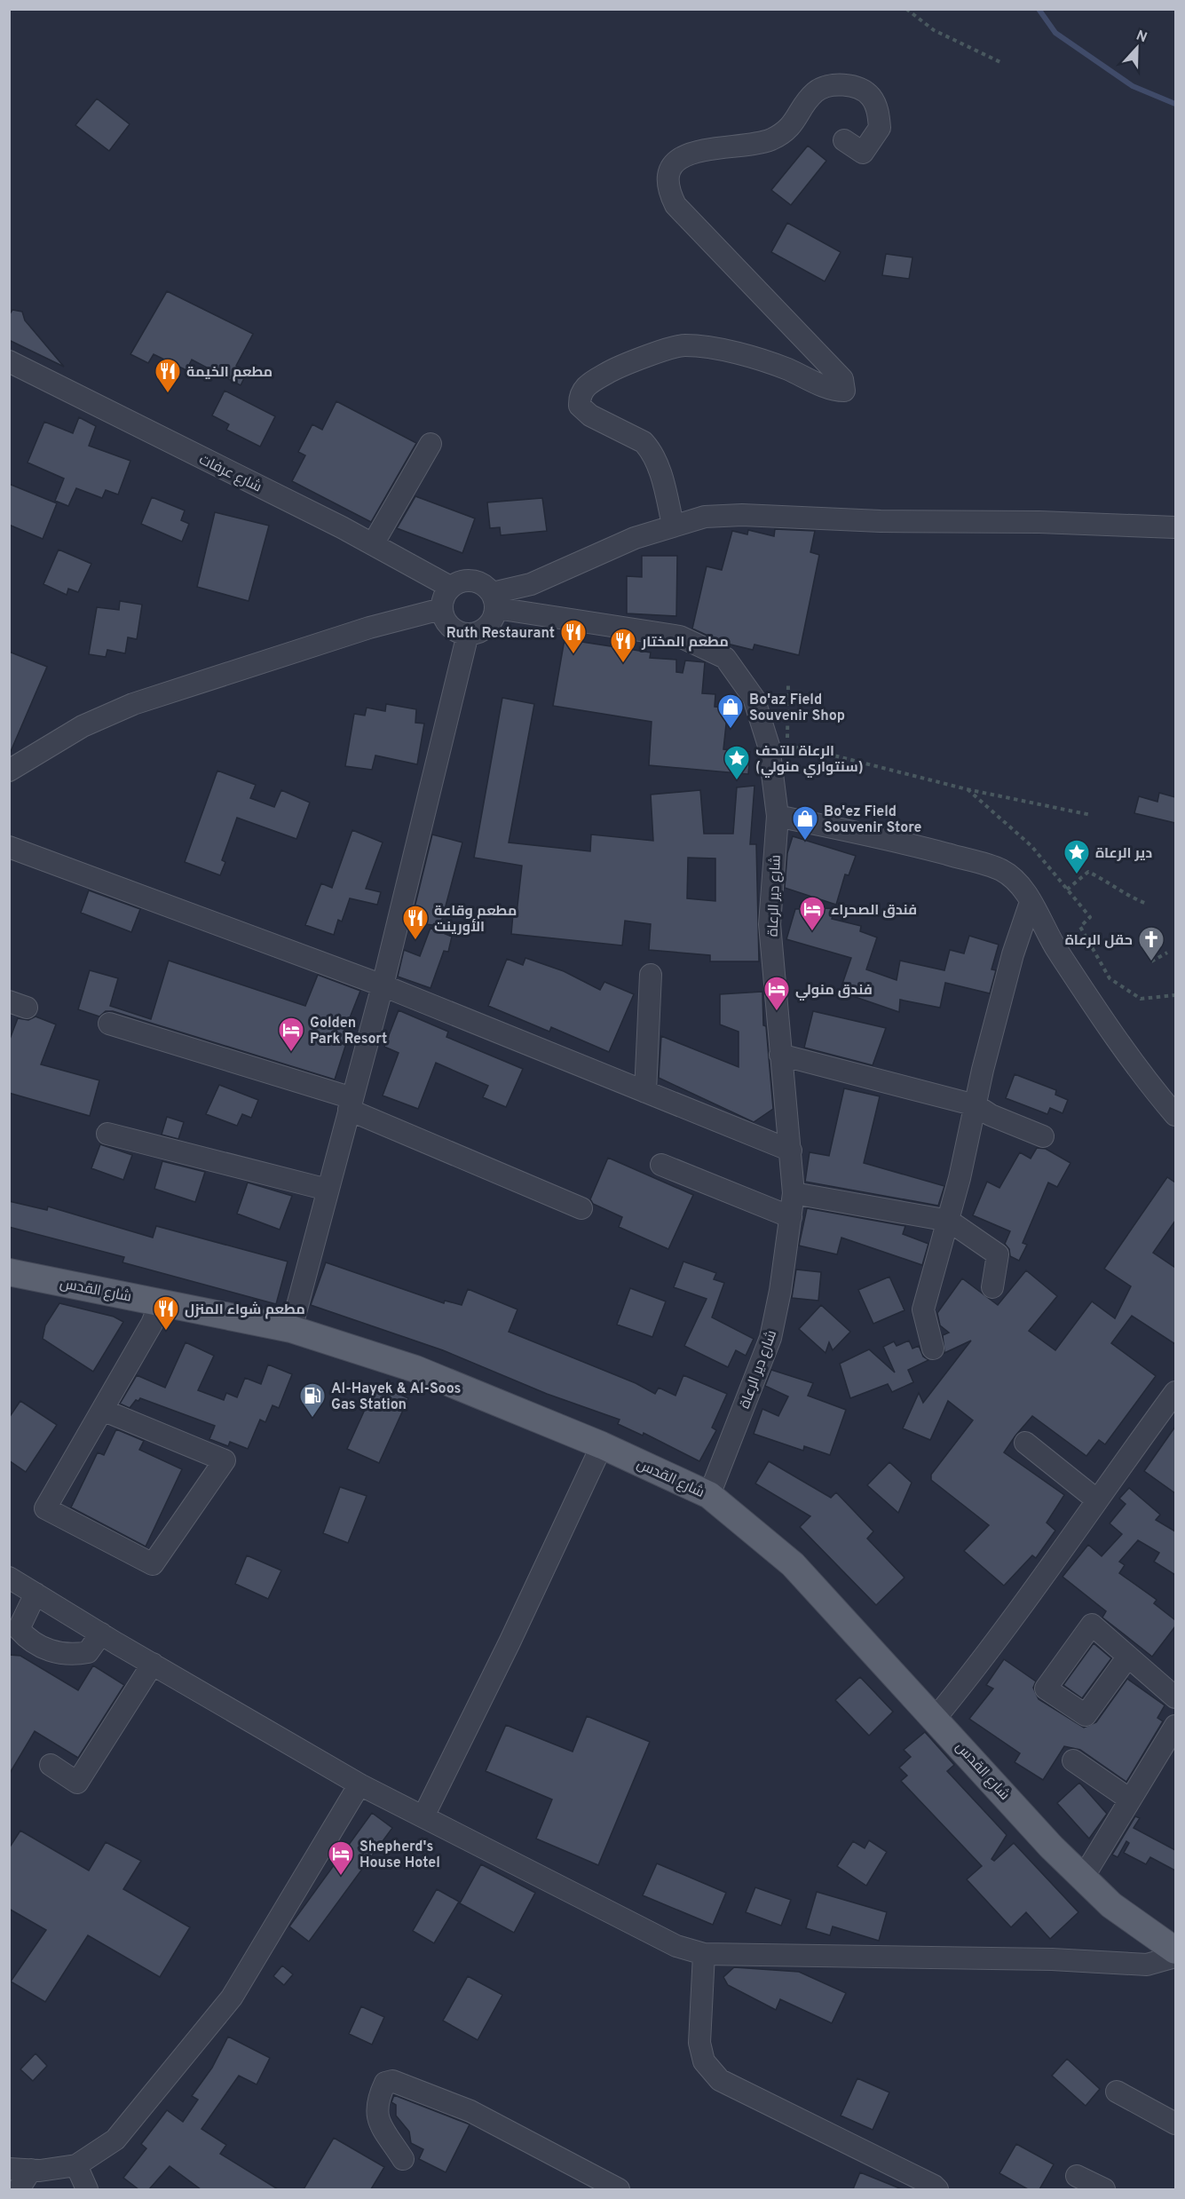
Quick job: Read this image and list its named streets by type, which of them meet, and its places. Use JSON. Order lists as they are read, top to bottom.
{
  "streets": {
    "main road": ["شارع القدس"],
    "street": ["شارع عرفات", "شارع دير الرعاة"]
  },
  "crossings": [
    ["شارع عرفات", "شارع دير الرعاة"],
    ["شارع دير الرعاة", "شارع القدس"]
  ],
  "places": {
    "restaurant": [
      "مطعم الخيمة",
      "Ruth Restaurant",
      "مطعم المختار",
      "مطعم وقاعة الأورينت",
      "مطعم شواء المنزل"
    ],
    "shop": ["Bo'az Field Souvenir Shop", "Bo'ez Field Souvenir Store"],
    "place": ["الرعاة للتحف (سنتواري منولي)", "دير الرعاة"],
    "hotel": [
      "فندق الصحراء",
      "فندق منولي",
      "Golden Park Resort",
      "Shepherd's House Hotel"
    ],
    "church": ["حقل الرعاة"],
    "fuel station": ["Al-Hayek & Al-Soos Gas Station"]
  },
  "north": "top"
}
